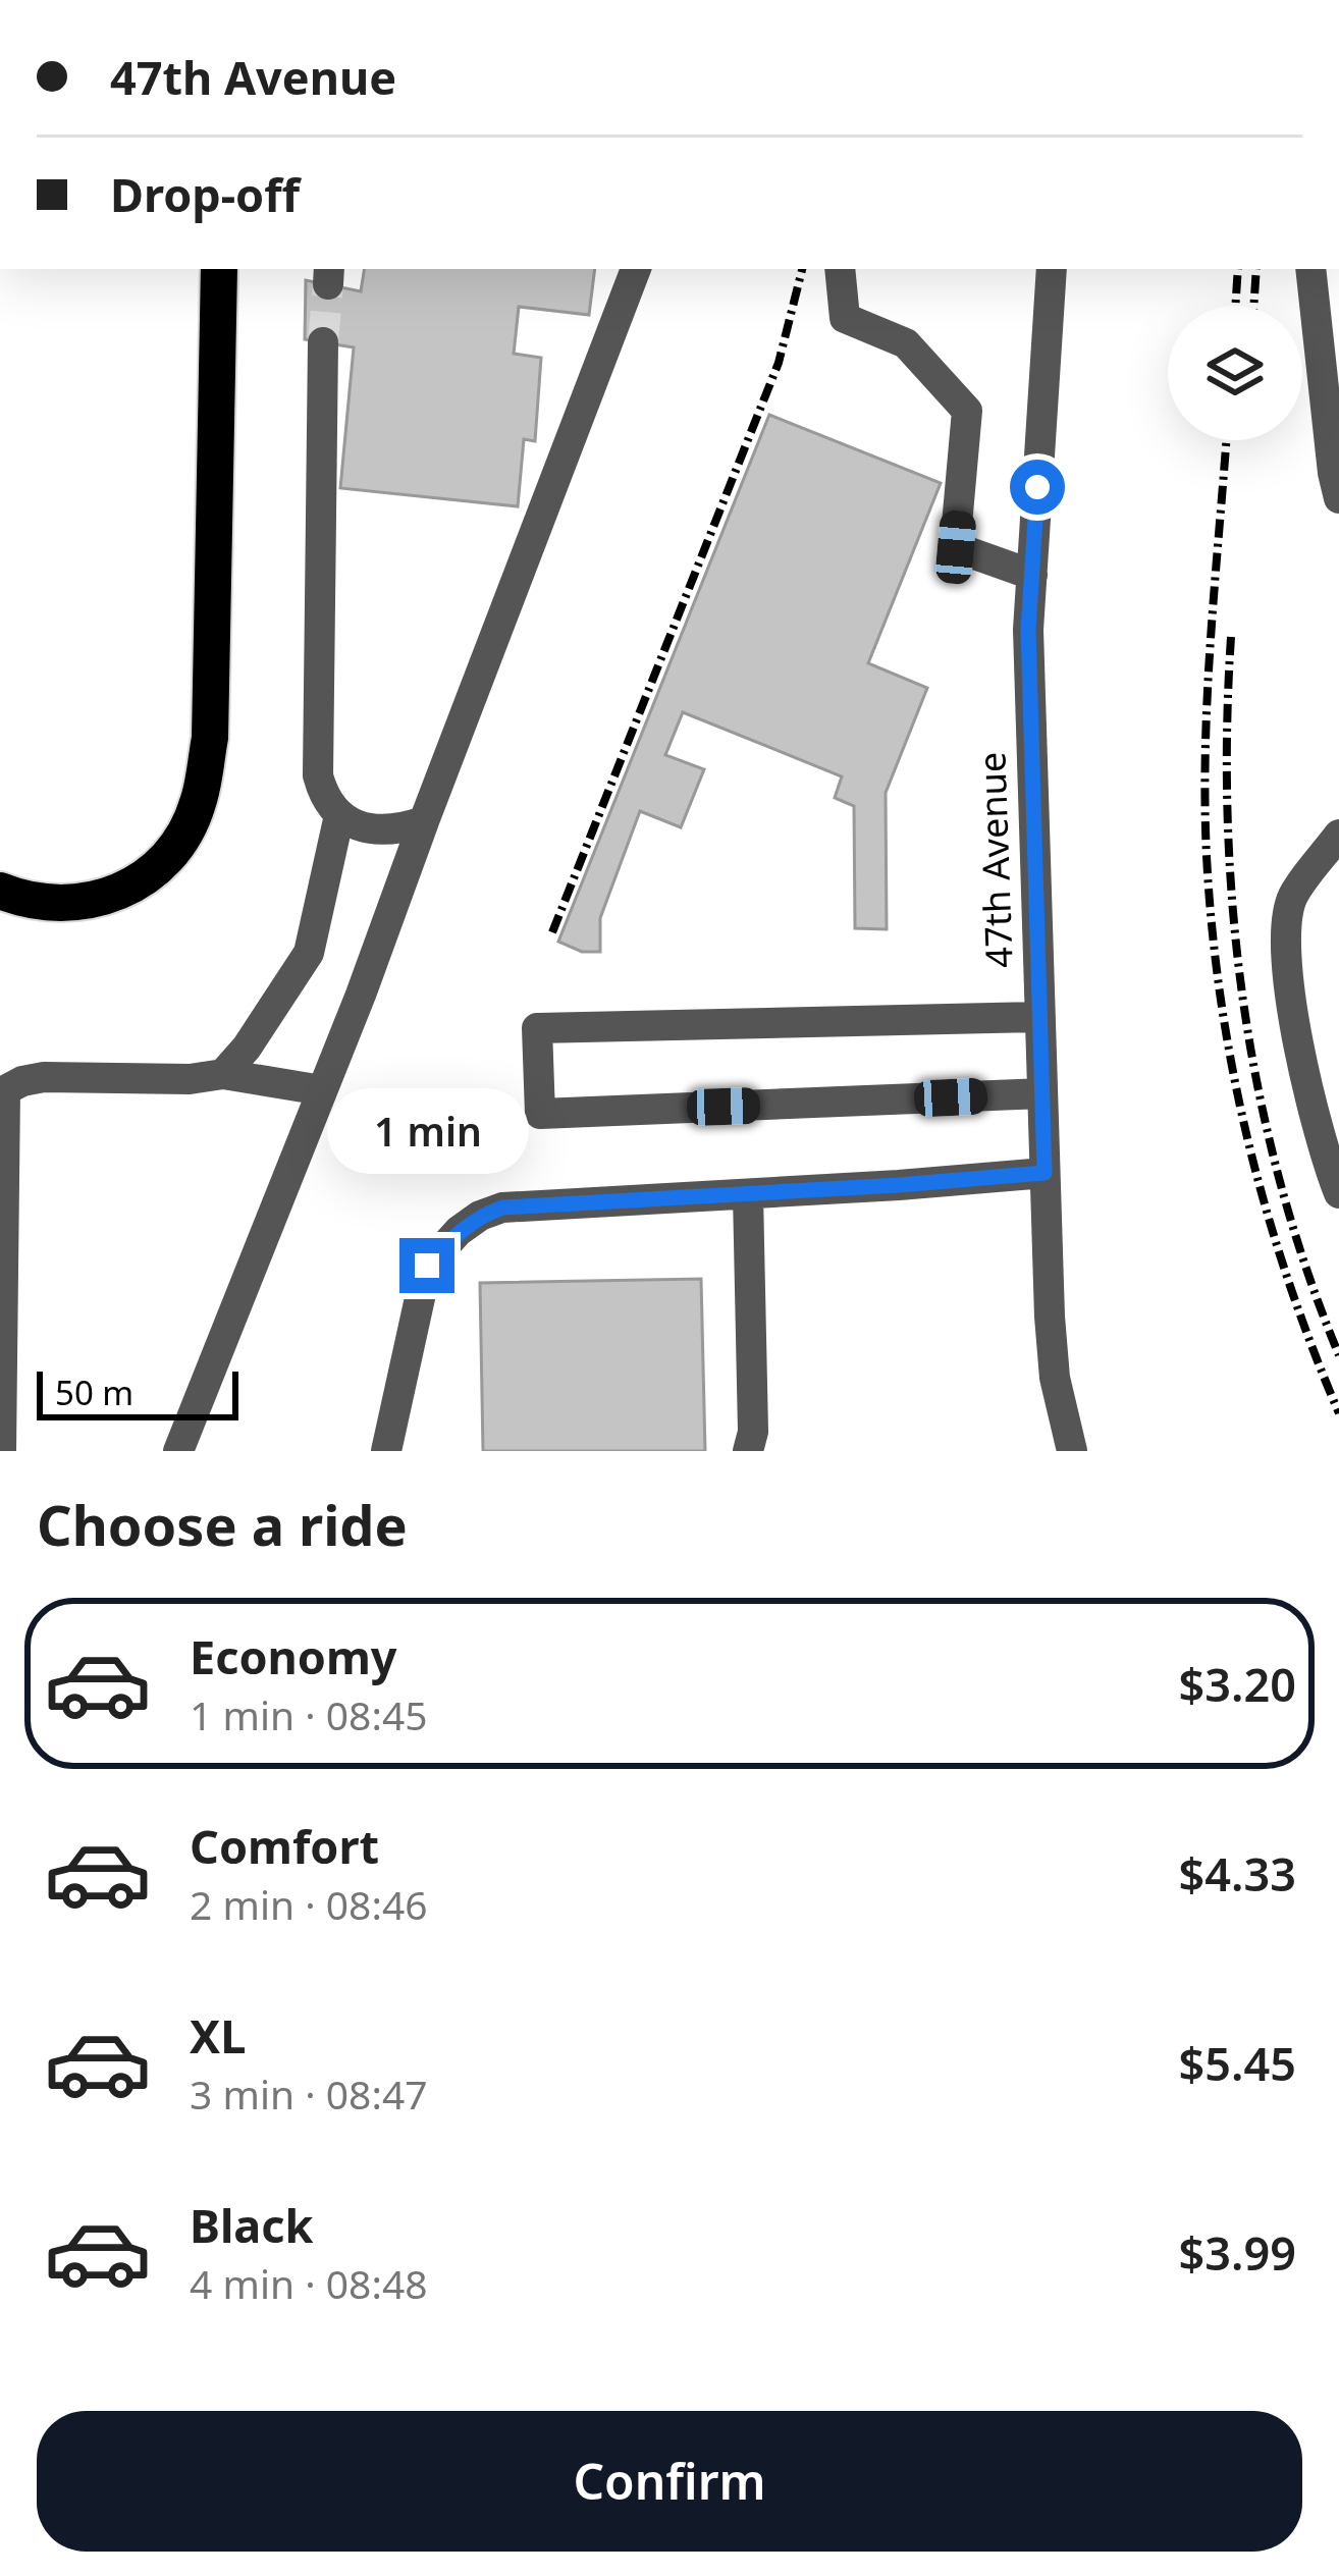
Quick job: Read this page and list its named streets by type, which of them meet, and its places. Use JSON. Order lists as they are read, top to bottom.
{
  "streets": {
    "street": ["47th Avenue"]
  },
  "scale_bar": "50 m",
  "page": {
    "banner": ["47th Avenue", "Drop-off"],
    "bubble": "1 min",
    "scale": "50 m",
    "heading": "Choose a ride",
    "list": [
      {
        "name": "Economy",
        "note": "1 min · 08:45",
        "value": "$3.20"
      },
      {
        "name": "Comfort",
        "note": "2 min · 08:46",
        "value": "$4.33"
      },
      {
        "name": "XL",
        "note": "3 min · 08:47",
        "value": "$5.45"
      },
      {
        "name": "Black",
        "note": "4 min · 08:48",
        "value": "$3.99"
      }
    ],
    "buttons": "Confirm"
  }
}
